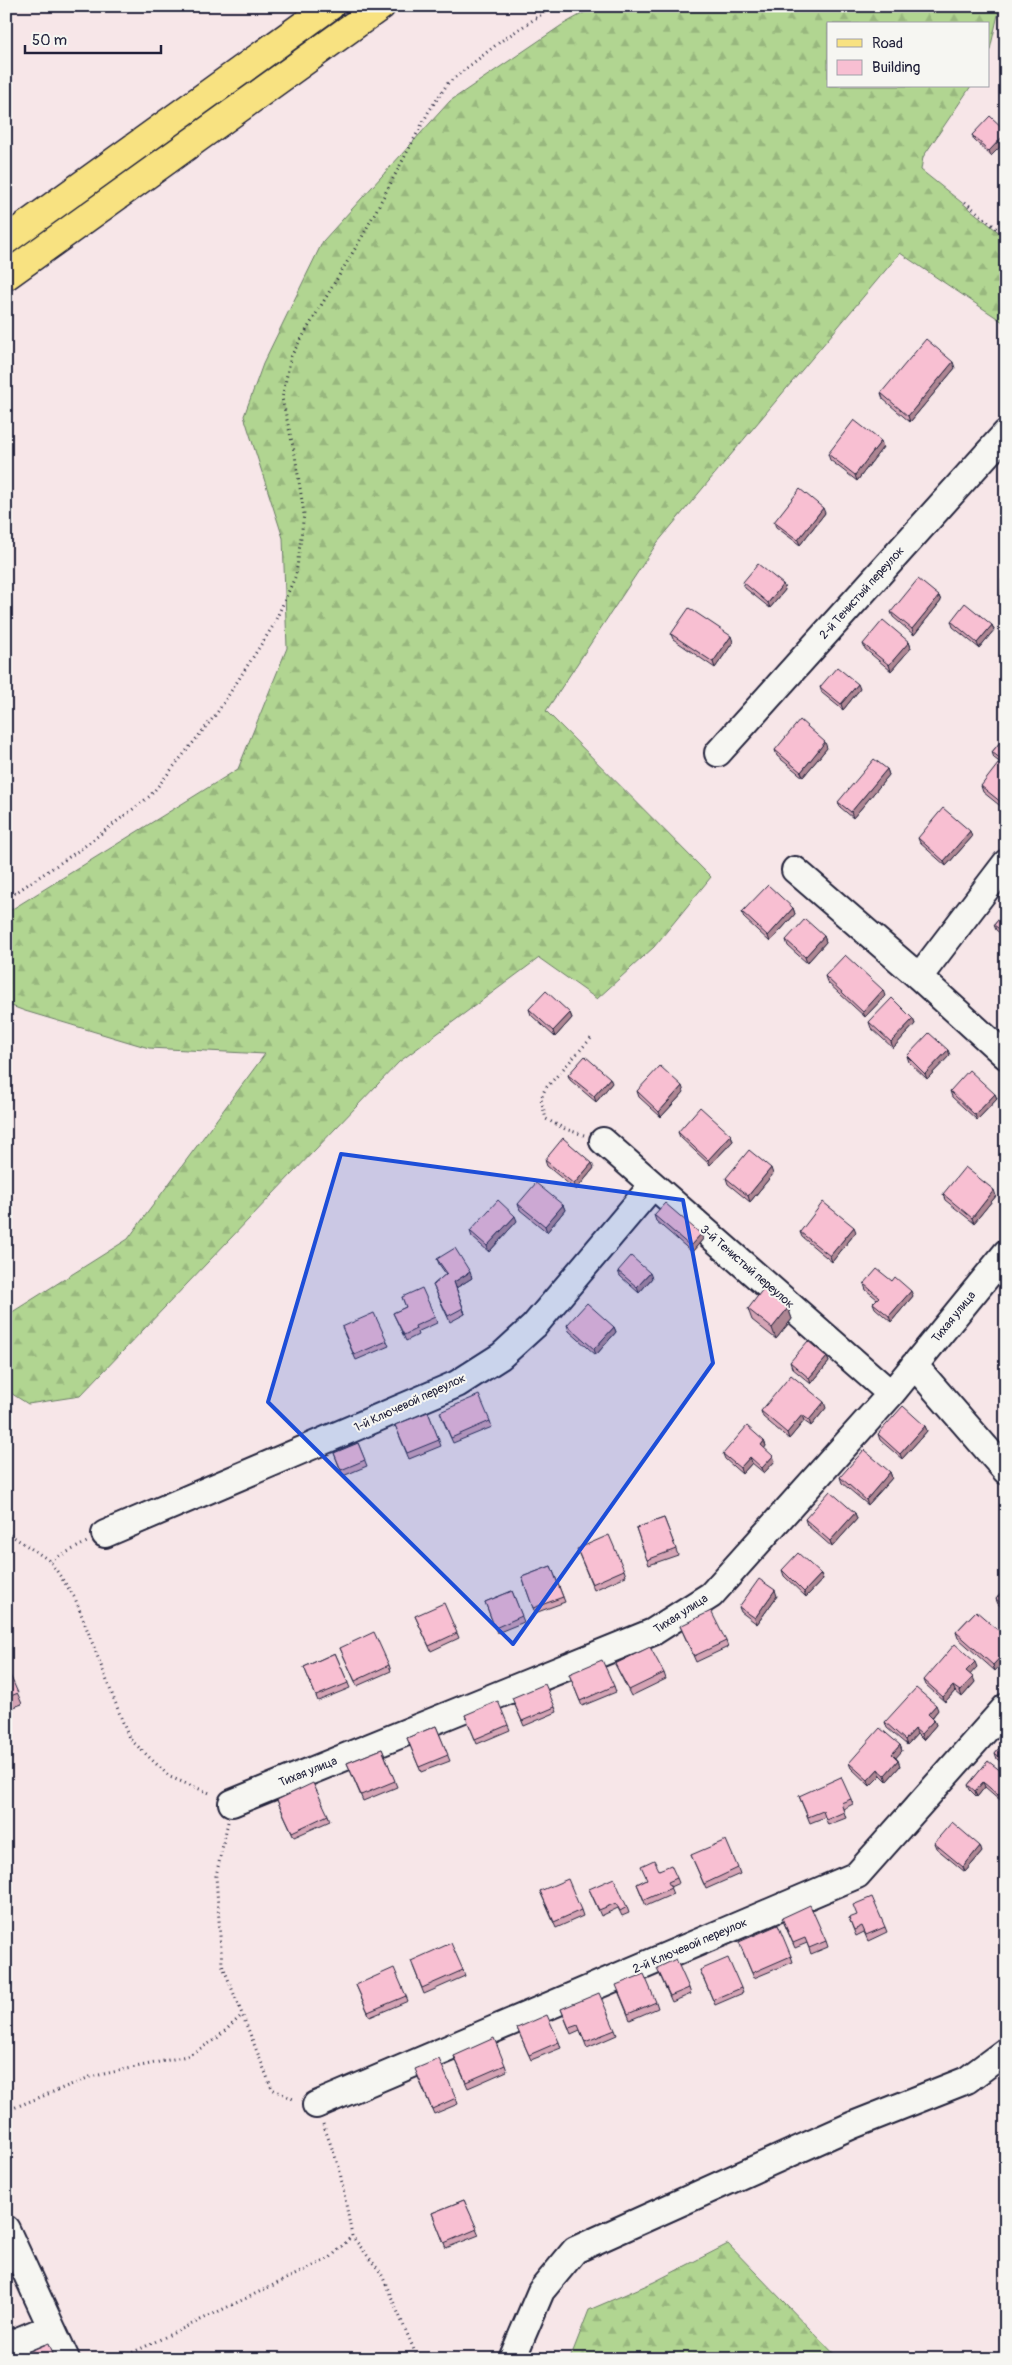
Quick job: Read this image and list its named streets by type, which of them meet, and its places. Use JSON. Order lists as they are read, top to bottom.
{
  "streets": {
    "street": [
      "2-й Тенистый переулок",
      "3-й Тенистый переулок",
      "Тихая улица",
      "1-й Ключевой переулок",
      "2-й Ключевой переулок"
    ]
  },
  "crossings": [
    ["3-й Тенистый переулок", "Тихая улица"],
    ["3-й Тенистый переулок", "1-й Ключевой переулок"]
  ],
  "legend": ["Road", "Building"],
  "scale_bar": "50 m"
}
